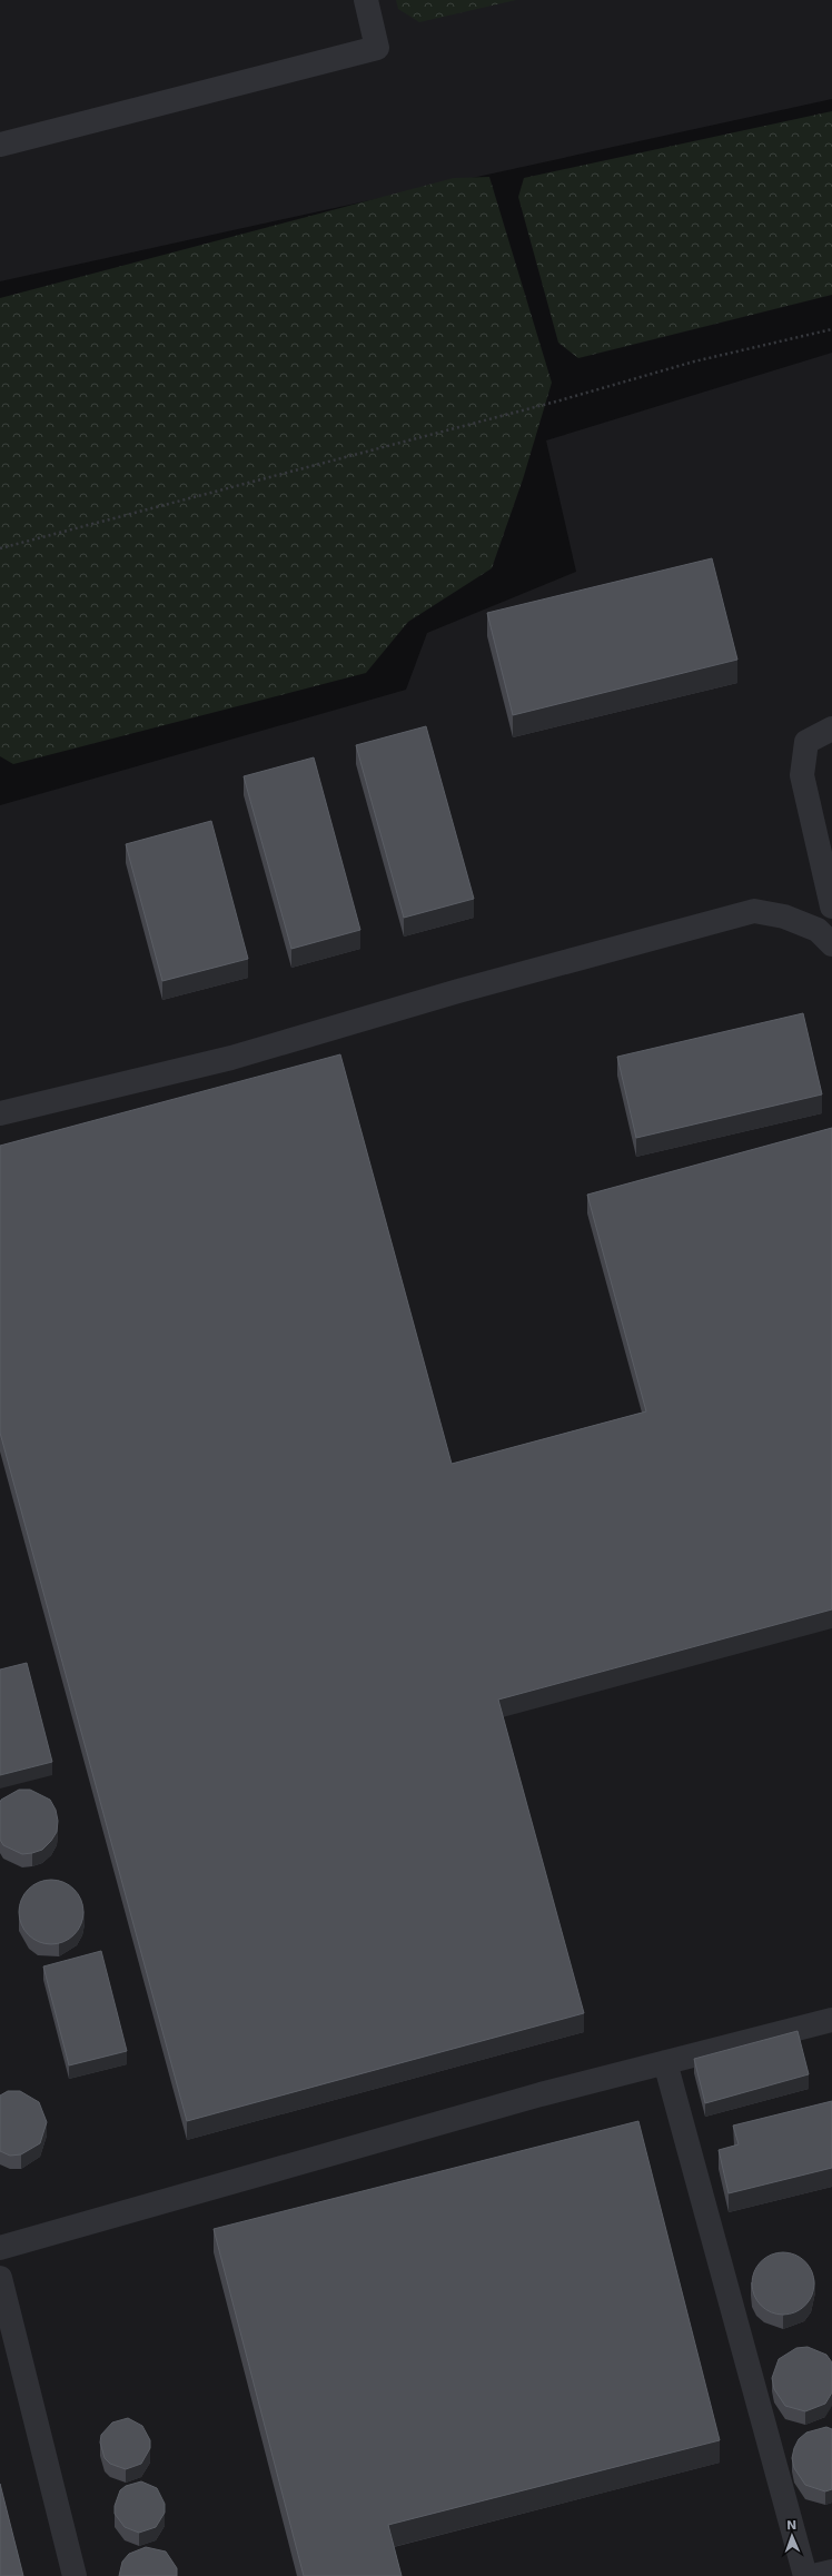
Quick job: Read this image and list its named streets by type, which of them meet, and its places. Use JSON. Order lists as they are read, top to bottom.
{
  "north": "top"
}
